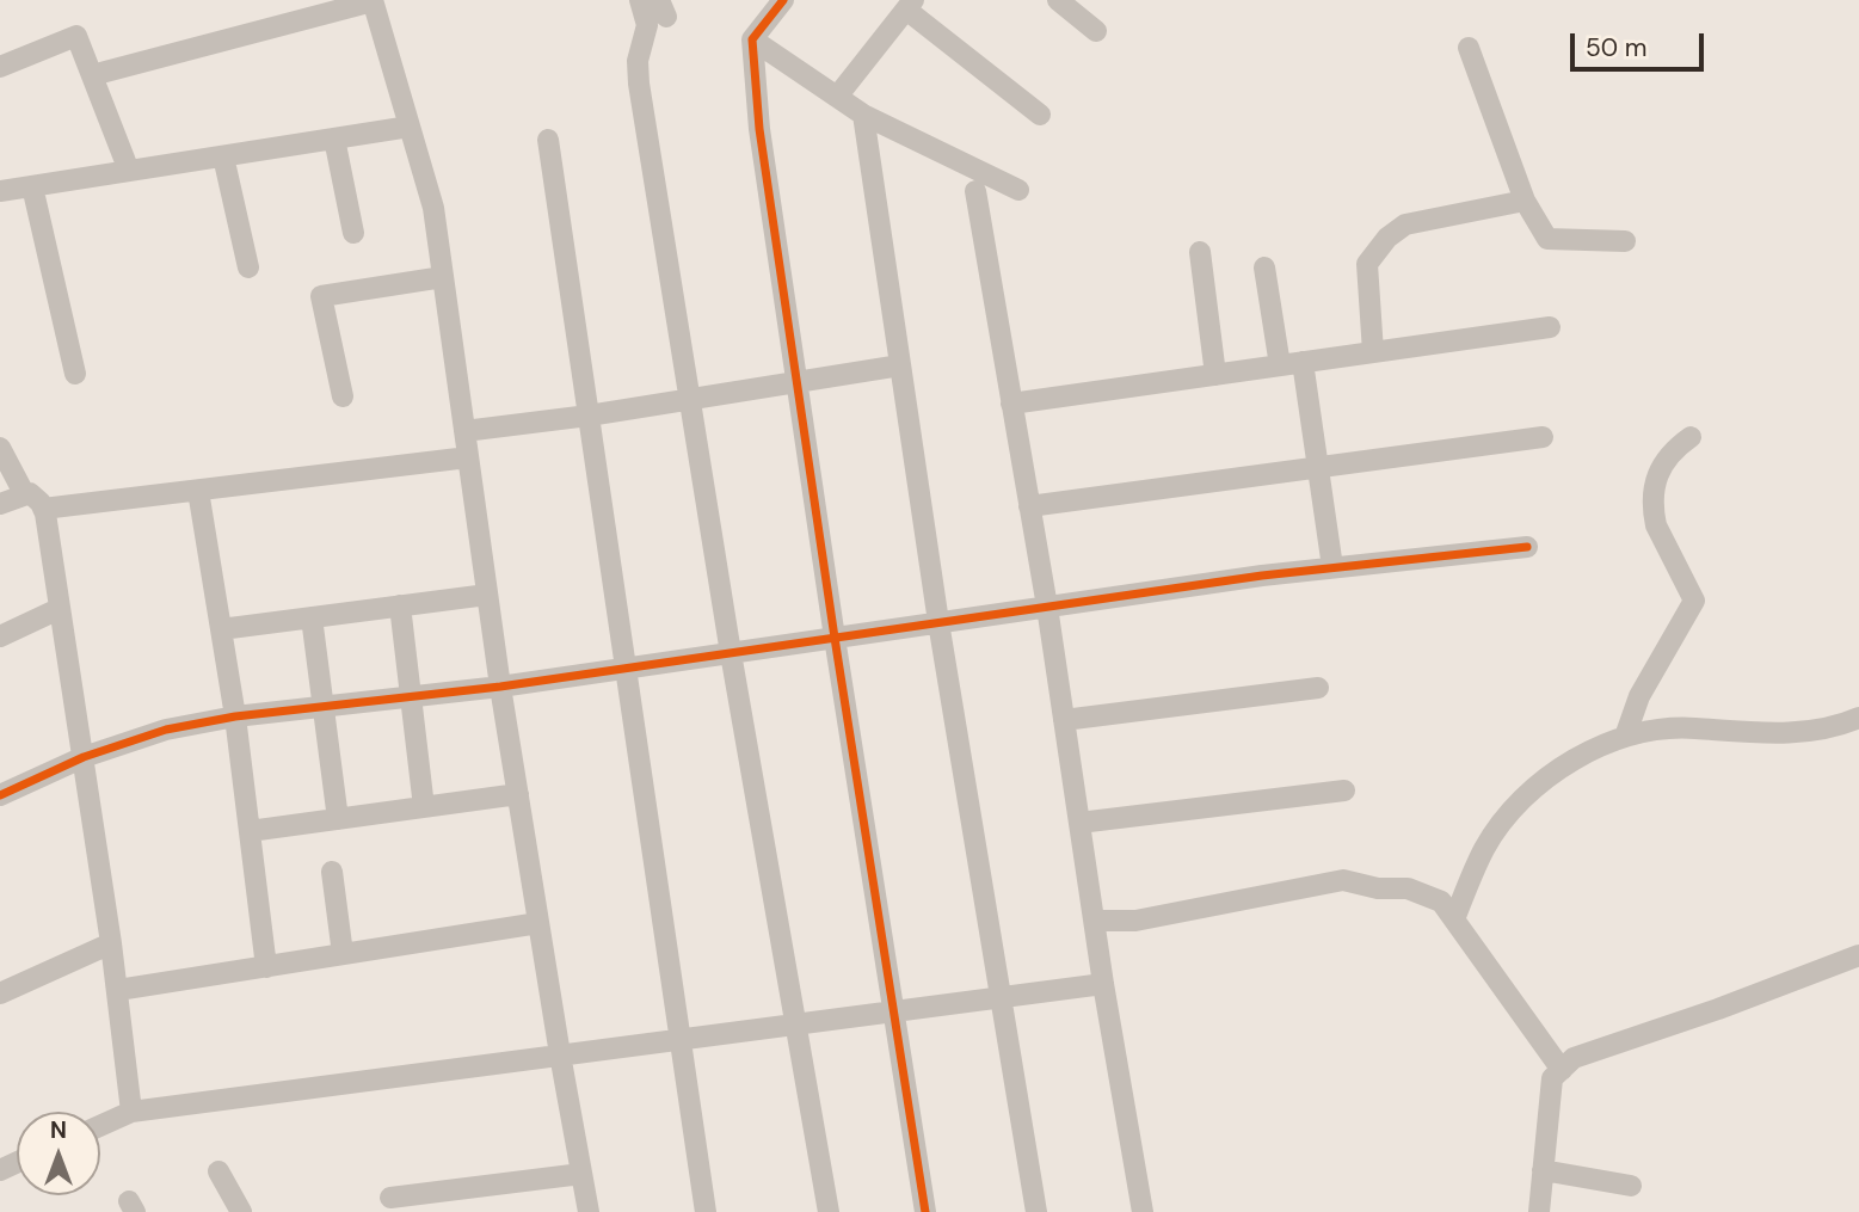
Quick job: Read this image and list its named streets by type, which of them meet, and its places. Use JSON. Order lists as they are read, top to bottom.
{
  "scale_bar": "50 m",
  "north": "top"
}
